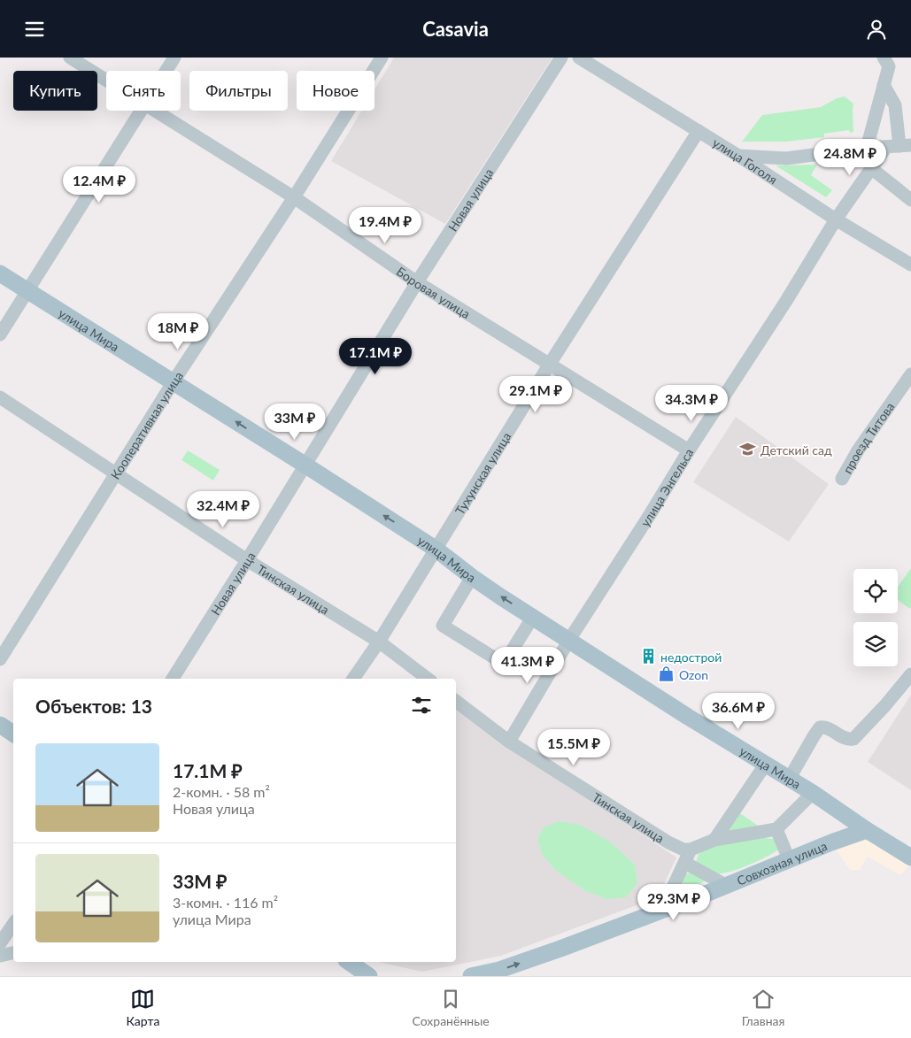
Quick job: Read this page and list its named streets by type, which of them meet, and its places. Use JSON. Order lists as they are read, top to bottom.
{
  "streets": {
    "main road": ["улица Мира", "Совхозная улица"],
    "street": [
      "улица Гоголя",
      "Новая улица",
      "Боровая улица",
      "Кооперативная улица",
      "проезд Титова",
      "Тухунская улица",
      "улица Энгельса",
      "Тинская улица"
    ]
  },
  "crossings": [
    ["улица Гоголя", "Тухунская улица"],
    ["улица Гоголя", "улица Энгельса"],
    ["Новая улица", "Боровая улица"],
    ["Новая улица", "улица Мира"],
    ["Новая улица", "Тинская улица"],
    ["Боровая улица", "Кооперативная улица"],
    ["Боровая улица", "Тухунская улица"],
    ["Боровая улица", "улица Энгельса"],
    ["улица Мира", "Кооперативная улица"],
    ["улица Мира", "Тухунская улица"],
    ["улица Мира", "улица Энгельса"],
    ["улица Мира", "Совхозная улица"],
    ["Кооперативная улица", "Тинская улица"],
    ["Тухунская улица", "Тинская улица"],
    ["улица Энгельса", "Тинская улица"]
  ],
  "one_way": ["улица Мира", "Совхозная улица"],
  "places": {
    "school or university": ["Детский сад"],
    "building": ["недострой"],
    "shop": ["Ozon"]
  },
  "page": {
    "header": "Casavia",
    "chip": [
      "Купить",
      "Снять",
      "Фильтры",
      "Новое"
    ],
    "price": [
      "24.8M ₽",
      "12.4M ₽",
      "19.4M ₽",
      "18M ₽",
      "17.1M ₽",
      "29.1M ₽",
      "34.3M ₽",
      "33M ₽",
      "32.4M ₽",
      "41.3M ₽",
      "36.6M ₽",
      "15.5M ₽",
      "29.3M ₽"
    ],
    "heading": "Объектов: 13",
    "list": [
      {
        "name": "17.1M ₽",
        "note": "2-комн. · 58 m² · Новая улица"
      },
      {
        "name": "33M ₽",
        "note": "3-комн. · 116 m² · улица Мира"
      }
    ],
    "tabs": ["Карта", "Сохранённые", "Главная"]
  }
}
